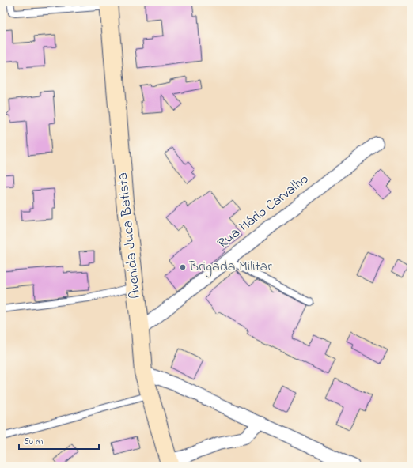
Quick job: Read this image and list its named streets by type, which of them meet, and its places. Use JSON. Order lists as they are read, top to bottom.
{
  "streets": {
    "main road": ["Avenida Juca Batista"],
    "street": ["Rua Mário Carvalho"]
  },
  "crossings": [
    ["Rua Mário Carvalho", "Avenida Juca Batista"]
  ],
  "places": ["Brigada Militar"],
  "scale_bar": "50 m"
}
